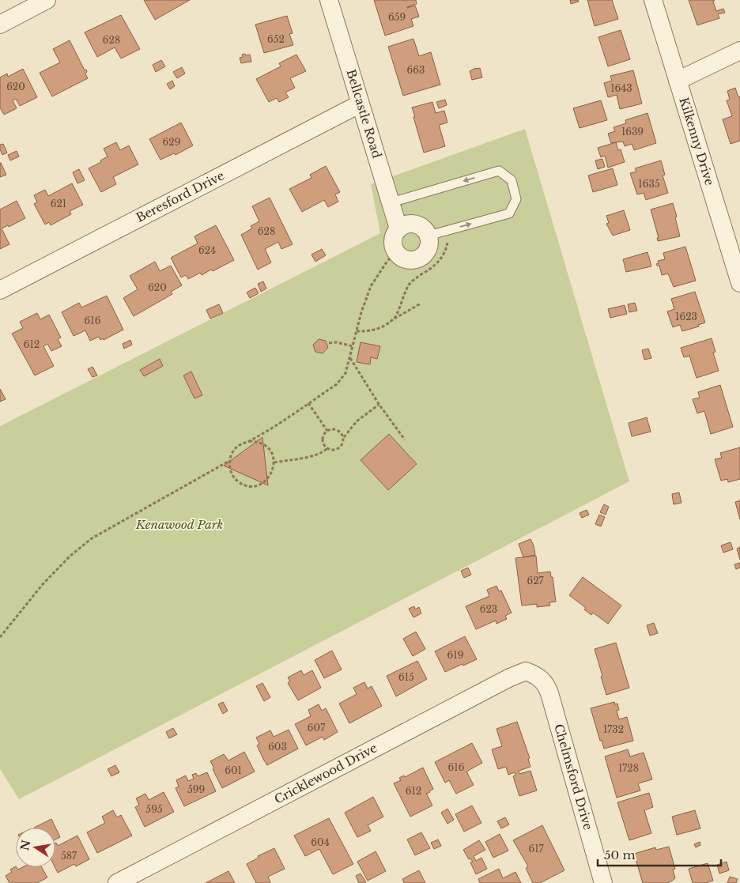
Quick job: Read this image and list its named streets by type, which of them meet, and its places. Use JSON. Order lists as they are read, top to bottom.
{
  "streets": {
    "street": [
      "Bellcastle Road",
      "Kilkenny Drive",
      "Beresford Drive",
      "Cricklewood Drive",
      "Chelmsford Drive"
    ]
  },
  "crossings": [
    ["Bellcastle Road", "Beresford Drive"],
    ["Cricklewood Drive", "Chelmsford Drive"]
  ],
  "parks": ["Kenawood Park"],
  "house_numbers": [
    "659",
    "652",
    "628",
    "663",
    "620",
    "1643",
    "1639",
    "629",
    "1635",
    "621",
    "628",
    "624",
    "620",
    "1623",
    "616",
    "612",
    "627",
    "623",
    "619",
    "615",
    "607",
    "1732",
    "603",
    "616",
    "1728",
    "601",
    "599",
    "612",
    "595",
    "604",
    "617",
    "587"
  ],
  "scale_bar": "50 m",
  "north": "left"
}
